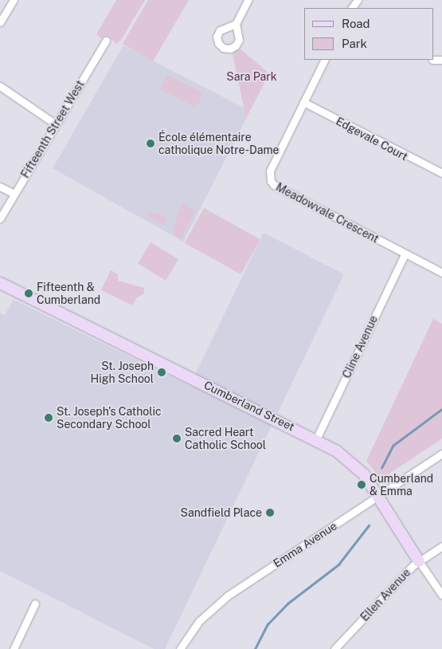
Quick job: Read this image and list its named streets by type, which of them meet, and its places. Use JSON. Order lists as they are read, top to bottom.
{
  "streets": {
    "street": [
      "Fifteenth Street West",
      "Edgevale Court",
      "Meadowvale Crescent",
      "Cline Avenue",
      "Cumberland Street",
      "Emma Avenue",
      "Ellen Avenue"
    ]
  },
  "crossings": [
    ["Edgevale Court", "Meadowvale Crescent"],
    ["Meadowvale Crescent", "Cline Avenue"],
    ["Cline Avenue", "Cumberland Street"],
    ["Cumberland Street", "Emma Avenue"],
    ["Cumberland Street", "Ellen Avenue"]
  ],
  "parks": ["Sara Park"],
  "places": [
    "École élémentaire catholique Notre-Dame",
    "Fifteenth & Cumberland",
    "St. Joseph High School",
    "St. Joseph's Catholic Secondary School",
    "Sacred Heart Catholic School",
    "Cumberland & Emma",
    "Sandfield Place"
  ],
  "legend": ["Road", "Park"]
}
